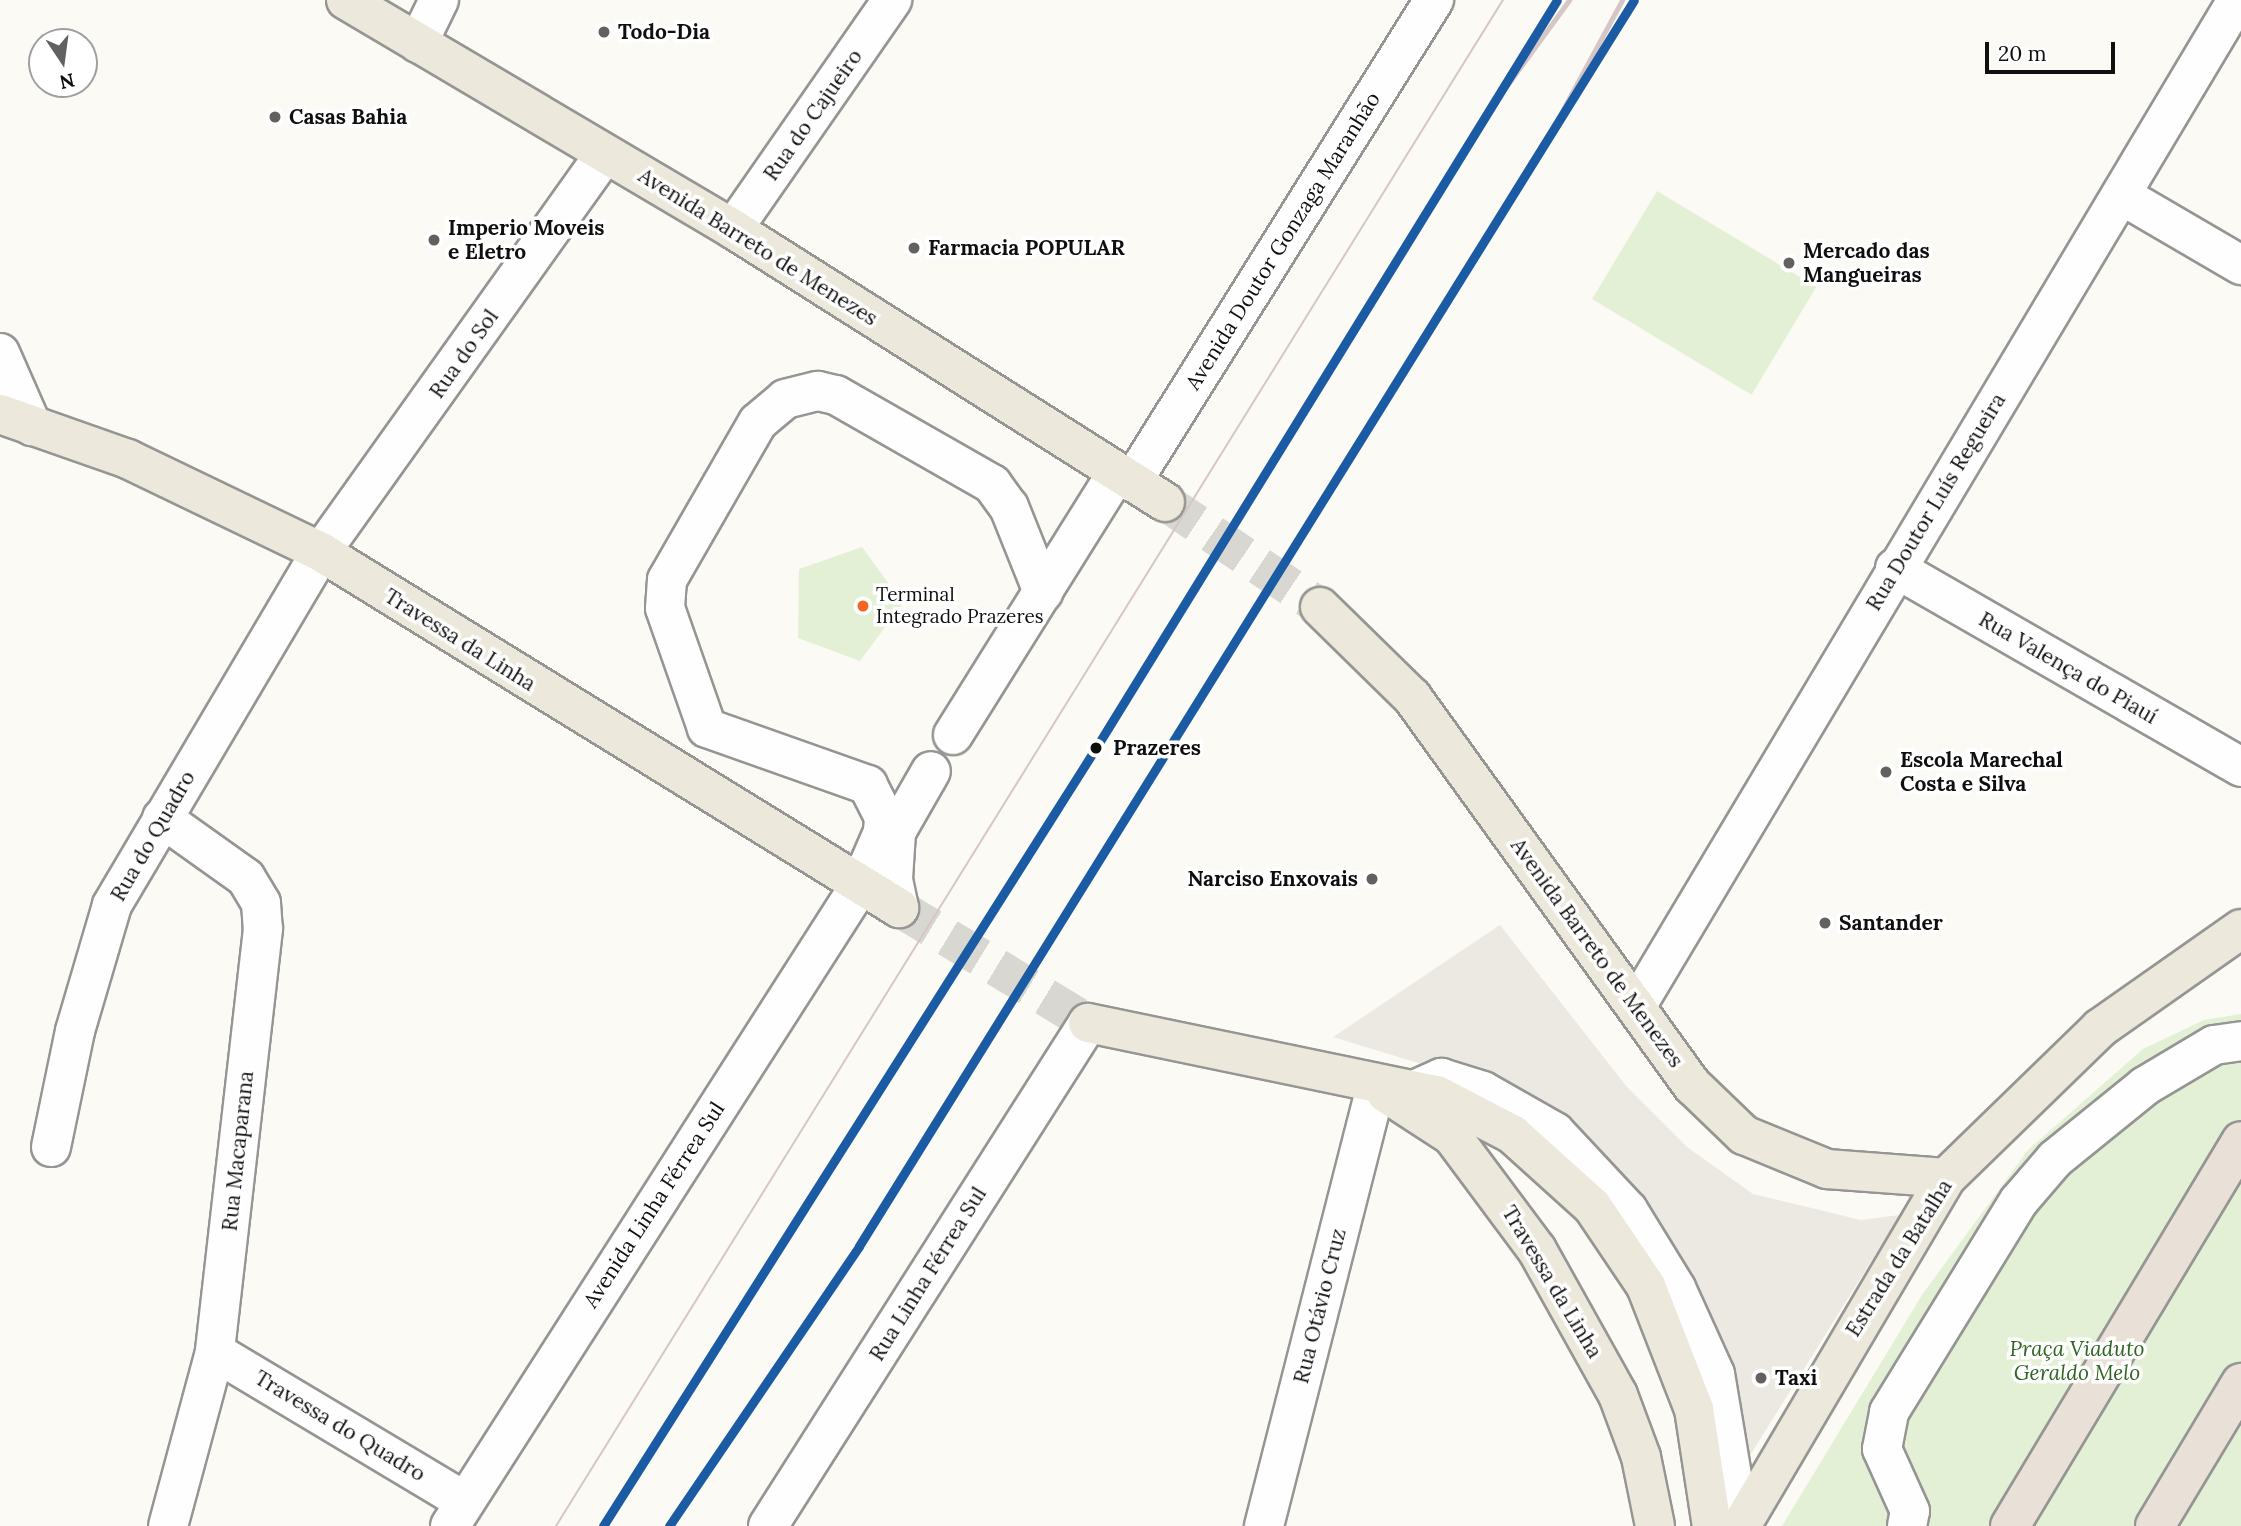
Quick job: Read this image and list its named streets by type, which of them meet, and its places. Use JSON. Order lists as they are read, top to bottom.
{
  "streets": {
    "main road": ["Avenida Barreto de Menezes", "Travessa da Linha", "Estrada da Batalha"],
    "street": [
      "Rua do Cajueiro",
      "Avenida Doutor Gonzaga Maranhão",
      "Rua do Sol",
      "Rua Doutor Luís Regueira",
      "Rua Valença do Piauí",
      "Rua do Quadro",
      "Rua Macaparana",
      "Avenida Linha Férrea Sul",
      "Rua Linha Férrea Sul",
      "Rua Otávio Cruz",
      "Travessa do Quadro"
    ]
  },
  "crossings": [
    ["Rua do Cajueiro", "Avenida Barreto de Menezes"],
    ["Avenida Doutor Gonzaga Maranhão", "Avenida Barreto de Menezes"],
    ["Avenida Barreto de Menezes", "Rua do Sol"],
    ["Avenida Barreto de Menezes", "Rua Doutor Luís Regueira"],
    ["Avenida Barreto de Menezes", "Estrada da Batalha"],
    ["Rua do Sol", "Travessa da Linha"],
    ["Rua do Sol", "Rua do Quadro"],
    ["Rua Doutor Luís Regueira", "Rua Valença do Piauí"],
    ["Travessa da Linha", "Rua do Quadro"],
    ["Travessa da Linha", "Avenida Linha Férrea Sul"],
    ["Travessa da Linha", "Estrada da Batalha"],
    ["Travessa da Linha", "Rua Linha Férrea Sul"],
    ["Travessa da Linha", "Rua Otávio Cruz"],
    ["Rua do Quadro", "Rua Macaparana"],
    ["Rua Macaparana", "Travessa do Quadro"],
    ["Avenida Linha Férrea Sul", "Travessa do Quadro"]
  ],
  "parks": ["Praça Viaduto Geraldo Melo"],
  "places": [
    "Todo-Dia",
    "Casas Bahia",
    "Imperio Moveis e Eletro",
    "Farmacia POPULAR",
    "Mercado das Mangueiras",
    "Terminal Integrado Prazeres",
    "Prazeres",
    "Escola Marechal Costa e Silva",
    "Narciso Enxovais",
    "Santander",
    "Taxi"
  ],
  "lines": ["metro line Sul"],
  "scale_bar": "20 m",
  "north": "bottom"
}
